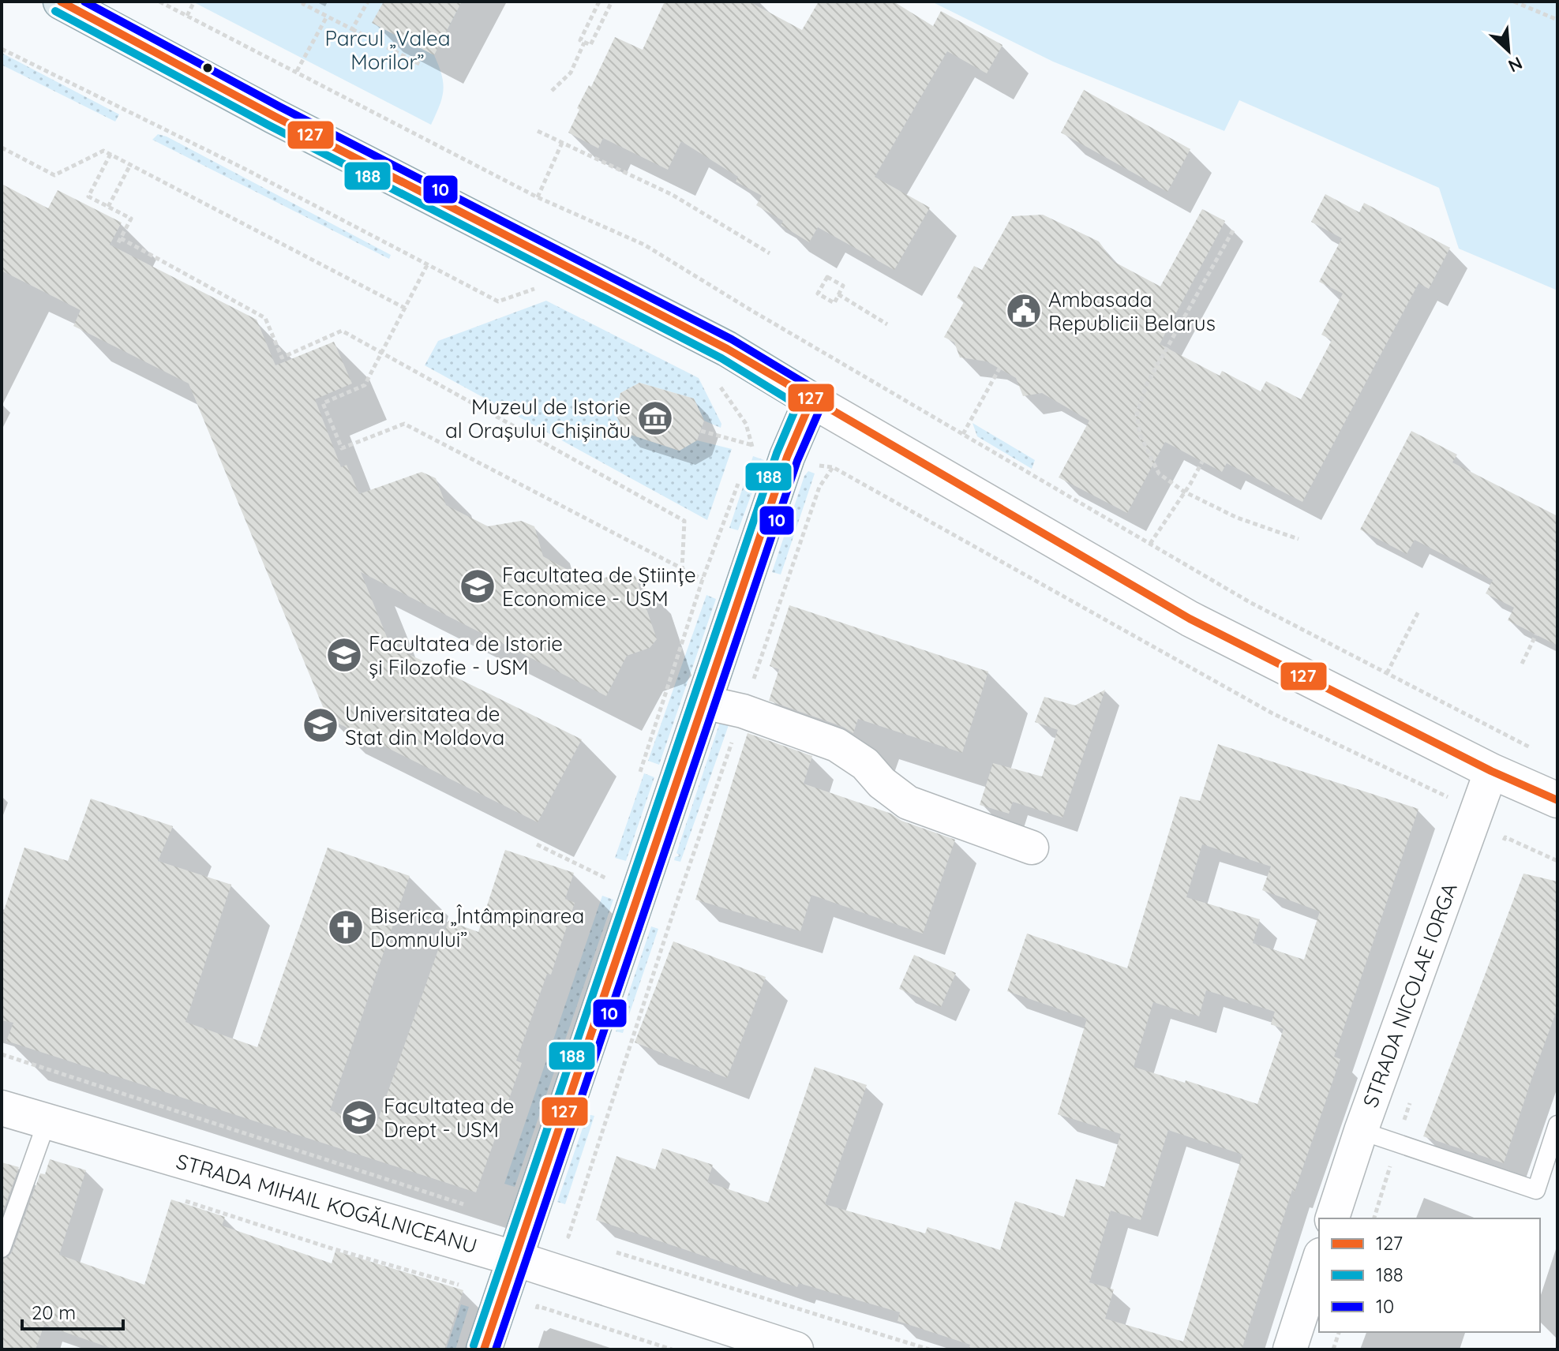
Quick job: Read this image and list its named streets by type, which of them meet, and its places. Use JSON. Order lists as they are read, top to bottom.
{
  "streets": {
    "main road": ["STRADA MIHAIL KOGĂLNICEANU"],
    "street": ["STRADA NICOLAE IORGA"]
  },
  "parks": ["Parcul „Valea Morilor”"],
  "places": {
    "public building": ["Ambasada Republicii Belarus"],
    "museum": ["Muzeul de Istorie al Orașului Chișinău"],
    "school or university": [
      "Facultatea de Științe Economice - USM",
      "Facultatea de Istorie și Filozofie - USM",
      "Universitatea de Stat din Moldova",
      "Facultatea de Drept - USM"
    ],
    "church": ["Biserica „Întâmpinarea Domnului”"]
  },
  "lines": ["transit line 127", "transit line 10", "transit line 188"],
  "legend": ["127", "188", "10"],
  "scale_bar": "20 m",
  "north": "bottom right"
}
